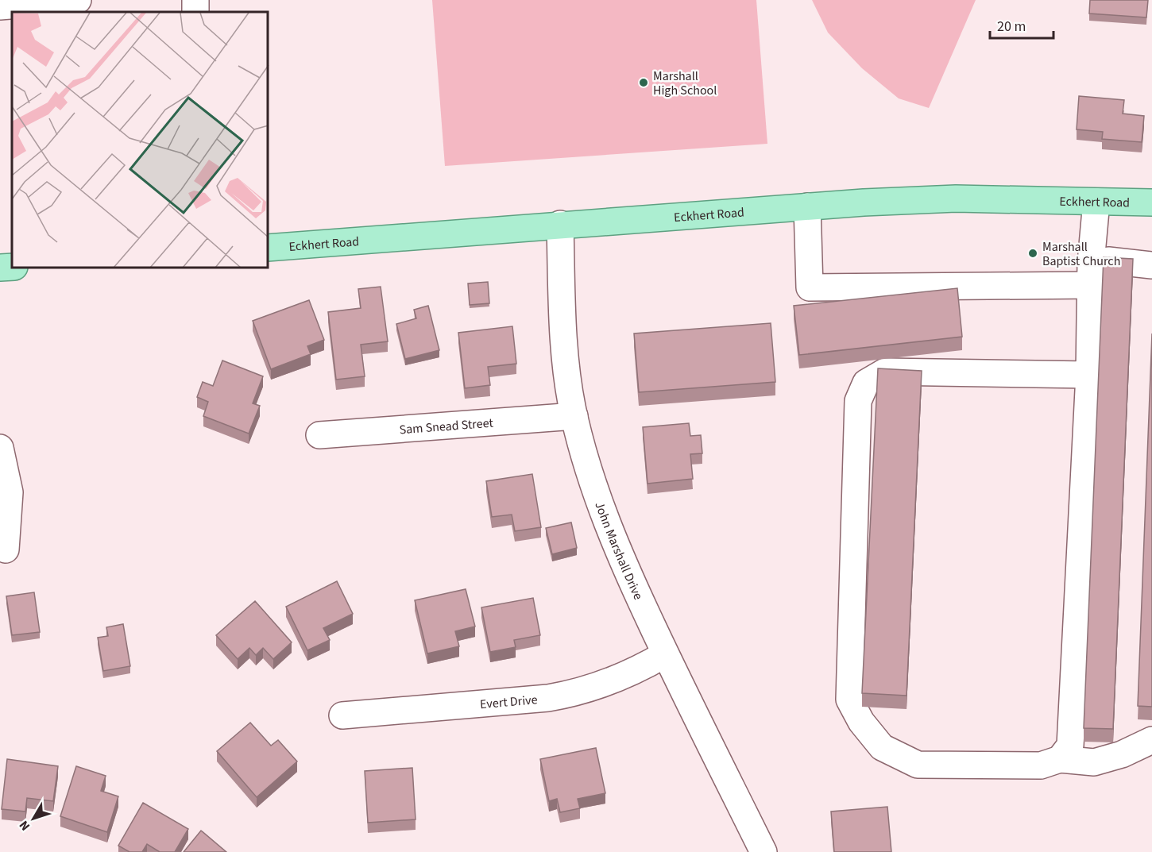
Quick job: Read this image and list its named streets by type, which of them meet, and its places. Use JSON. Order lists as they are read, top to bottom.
{
  "streets": {
    "main road": ["Eckhert Road"],
    "street": ["Sam Snead Street", "John Marshall Drive", "Evert Drive"]
  },
  "crossings": [
    ["Eckhert Road", "John Marshall Drive"],
    ["Sam Snead Street", "John Marshall Drive"],
    ["John Marshall Drive", "Evert Drive"]
  ],
  "places": ["Marshall High School", "Marshall Baptist Church"],
  "scale_bar": "20 m",
  "north": "bottom left"
}
